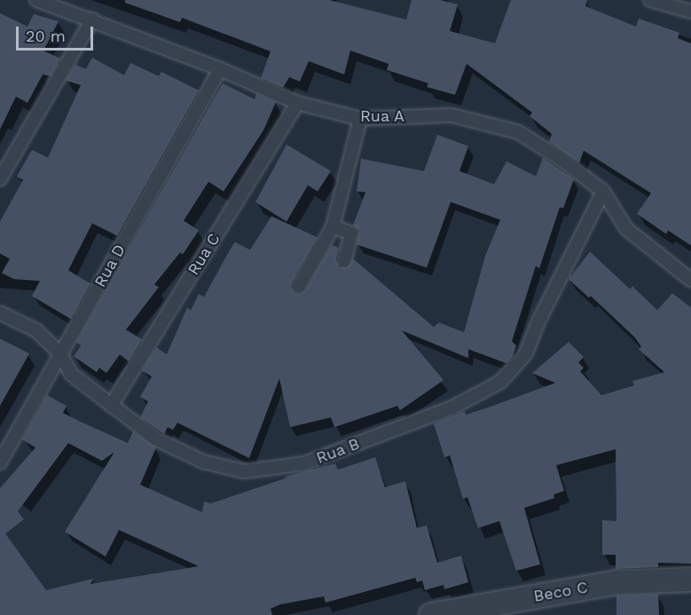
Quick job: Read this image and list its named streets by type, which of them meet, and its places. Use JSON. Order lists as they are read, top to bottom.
{
  "streets": {
    "street": ["Beco C"],
    "lane": [
      "Rua A",
      "Rua C",
      "Rua D",
      "Rua B"
    ]
  },
  "crossings": [
    ["Rua A", "Rua C"],
    ["Rua A", "Rua D"],
    ["Rua A", "Rua B"],
    ["Rua C", "Rua B"],
    ["Rua D", "Rua B"]
  ],
  "scale_bar": "20 m"
}
